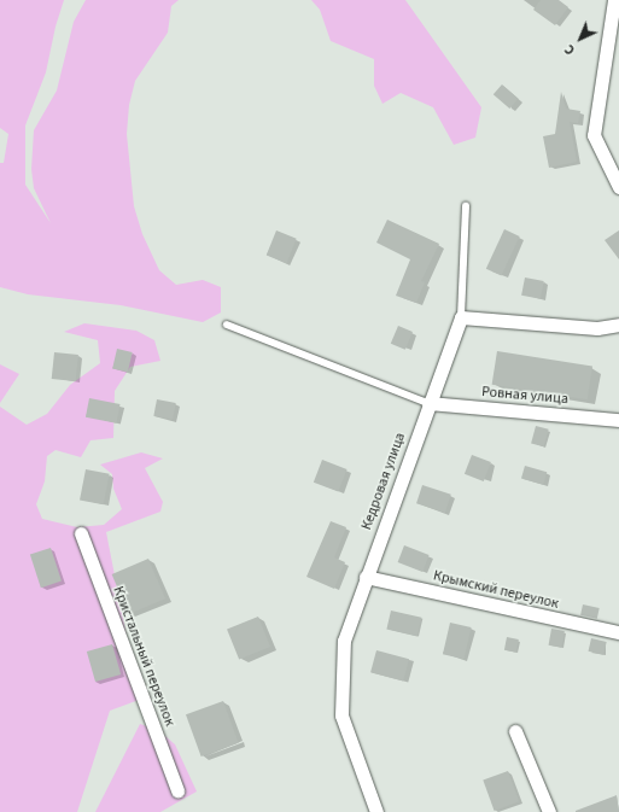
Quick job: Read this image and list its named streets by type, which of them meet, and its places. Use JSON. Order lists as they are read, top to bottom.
{
  "streets": {
    "street": [
      "Ровная улица",
      "Кедровая улица",
      "Крымский переулок",
      "Кристальный переулок"
    ]
  },
  "crossings": [
    ["Ровная улица", "Кедровая улица"],
    ["Кедровая улица", "Крымский переулок"]
  ],
  "north": "bottom left"
}
